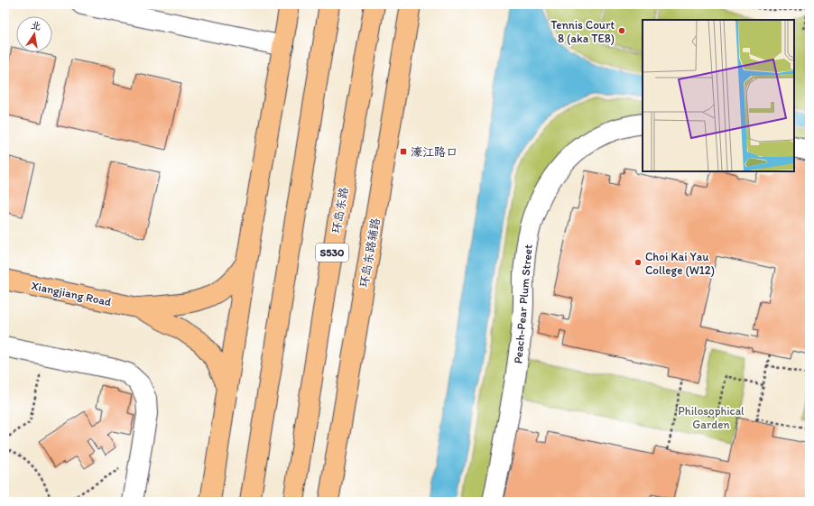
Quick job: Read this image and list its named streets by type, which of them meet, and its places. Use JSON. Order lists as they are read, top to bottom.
{
  "streets": {
    "main road": [
      "环岛东路",
      "S530",
      "环岛东路辅路",
      "Xiangjiang Road"
    ],
    "street": ["Peach-Pear Plum Street"]
  },
  "parks": ["Philosophical Garden"],
  "places": {
    "other": ["Tennis Court 8 (aka TE8)", "Choi Kai Yau College (W12)"],
    "transit": ["濠江路口"]
  },
  "north": "top"
}
